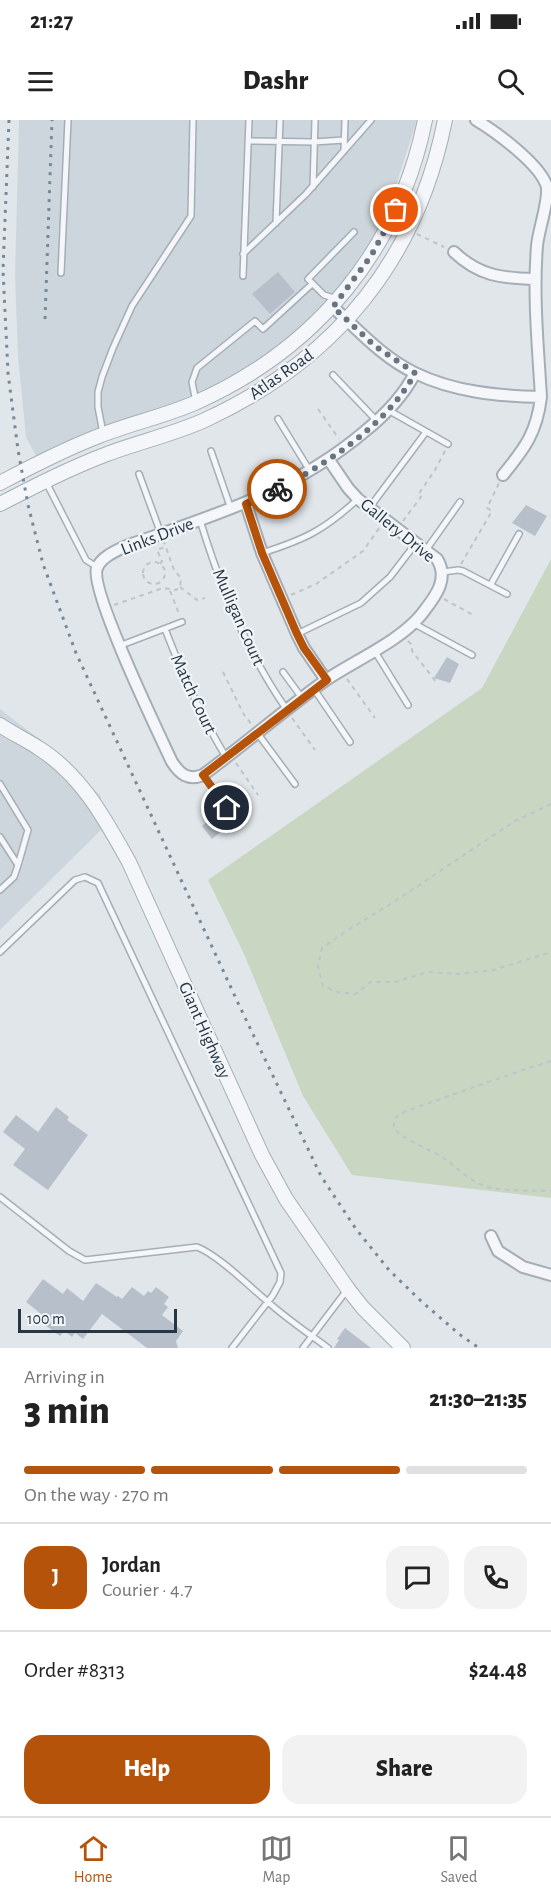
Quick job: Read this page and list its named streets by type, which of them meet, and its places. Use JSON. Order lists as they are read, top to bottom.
{
  "streets": {
    "street": [
      "Atlas Road",
      "Gallery Drive",
      "Links Drive",
      "Giant Highway"
    ],
    "lane": ["Mulligan Court", "Match Court"]
  },
  "crossings": [
    ["Gallery Drive", "Links Drive"],
    ["Gallery Drive", "Mulligan Court"],
    ["Gallery Drive", "Match Court"],
    ["Links Drive", "Mulligan Court"]
  ],
  "scale_bar": "100 m",
  "page": {
    "status": "21:27",
    "header": "Dashr",
    "scale": "100 m",
    "heading": ["3 min", "Arriving in", "21:30–21:35"],
    "panel": [
      "Jordan",
      "Courier · 4.7",
      "Order #8313",
      "$24.48"
    ],
    "bar": "On the way · 270 m",
    "round": "J",
    "buttons": ["Help", "Share"],
    "tabs": ["Home", "Map", "Saved"]
  }
}
